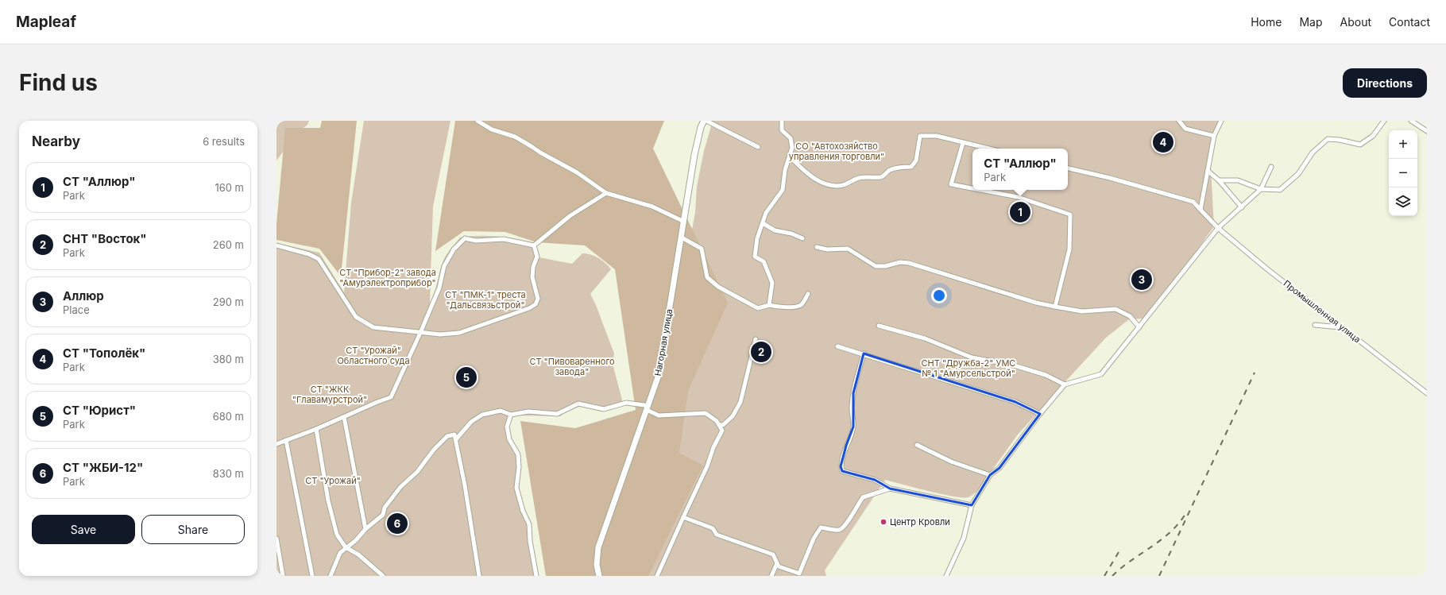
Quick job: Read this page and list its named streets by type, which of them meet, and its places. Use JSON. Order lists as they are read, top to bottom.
{
  "streets": {
    "street": ["Промышленная улица", "Нагорная улица"]
  },
  "parks": [
    "СО \"Автохозяйство управления торговли\"",
    "СТ \"Прибор-2\" завода \"Амурэлектроприбор\"",
    "СТ \"ПМК-1\" треста \"Дальсвязьстрой\"",
    "СТ \"Урожай\" Областного суда",
    "СТ \"Пивоваренного завода\"",
    "СНТ \"Дружба-2\" УМС № 1 \"Амурсельстрой\"",
    "СТ \"ЖКК \"Главамурстрой\"",
    "СТ \"Урожай\""
  ],
  "places": ["Центр Кровли"],
  "page": {
    "header": "Mapleaf",
    "nav": [
      "Home",
      "Map",
      "About",
      "Contact"
    ],
    "buttons": [
      "Directions",
      ["Save", "Share"]
    ],
    "title": "Find us",
    "heading": ["Nearby", "6 results"],
    "map_buttons": ["+", "−"],
    "pins": [
      "4",
      "1",
      "3",
      "2",
      "5",
      "6"
    ],
    "popup": ["СТ \"Аллюр\"", "Park"],
    "list": [
      {
        "mark": "1",
        "name": "СТ \"Аллюр\"",
        "note": "Park",
        "value": "160 m"
      },
      {
        "mark": "2",
        "name": "СНТ \"Восток\"",
        "note": "Park",
        "value": "260 m"
      },
      {
        "mark": "3",
        "name": "Аллюр",
        "note": "Place",
        "value": "290 m"
      },
      {
        "mark": "4",
        "name": "СТ \"Тополёк\"",
        "note": "Park",
        "value": "380 m"
      },
      {
        "mark": "5",
        "name": "СТ \"Юрист\"",
        "note": "Park",
        "value": "680 m"
      },
      {
        "mark": "6",
        "name": "СТ \"ЖБИ-12\"",
        "note": "Park",
        "value": "830 m"
      }
    ]
  }
}
